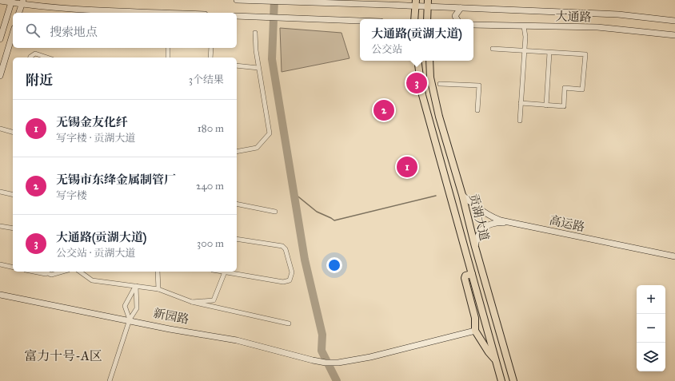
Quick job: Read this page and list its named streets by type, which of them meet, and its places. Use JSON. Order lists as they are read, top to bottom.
{
  "streets": {
    "main road": ["贡湖大道"],
    "street": ["大通路", "高运路", "新园路"]
  },
  "crossings": [
    ["贡湖大道", "高运路"]
  ],
  "districts": ["富力十号-A区"],
  "page": {
    "search": "搜索地点",
    "popup": ["大通路(贡湖大道)", "公交站"],
    "heading": ["附近", "3个结果"],
    "pins": ["3", "2", "1"],
    "list": [
      {
        "mark": "1",
        "name": "无锡金友化纤",
        "note": "写字楼 · 贡湖大道",
        "value": "180 m"
      },
      {
        "mark": "2",
        "name": "无锡市东绛金属制管厂",
        "note": "写字楼",
        "value": "240 m"
      },
      {
        "mark": "3",
        "name": "大通路(贡湖大道)",
        "note": "公交站 · 贡湖大道",
        "value": "300 m"
      }
    ],
    "map_buttons": ["+", "−"]
  }
}
